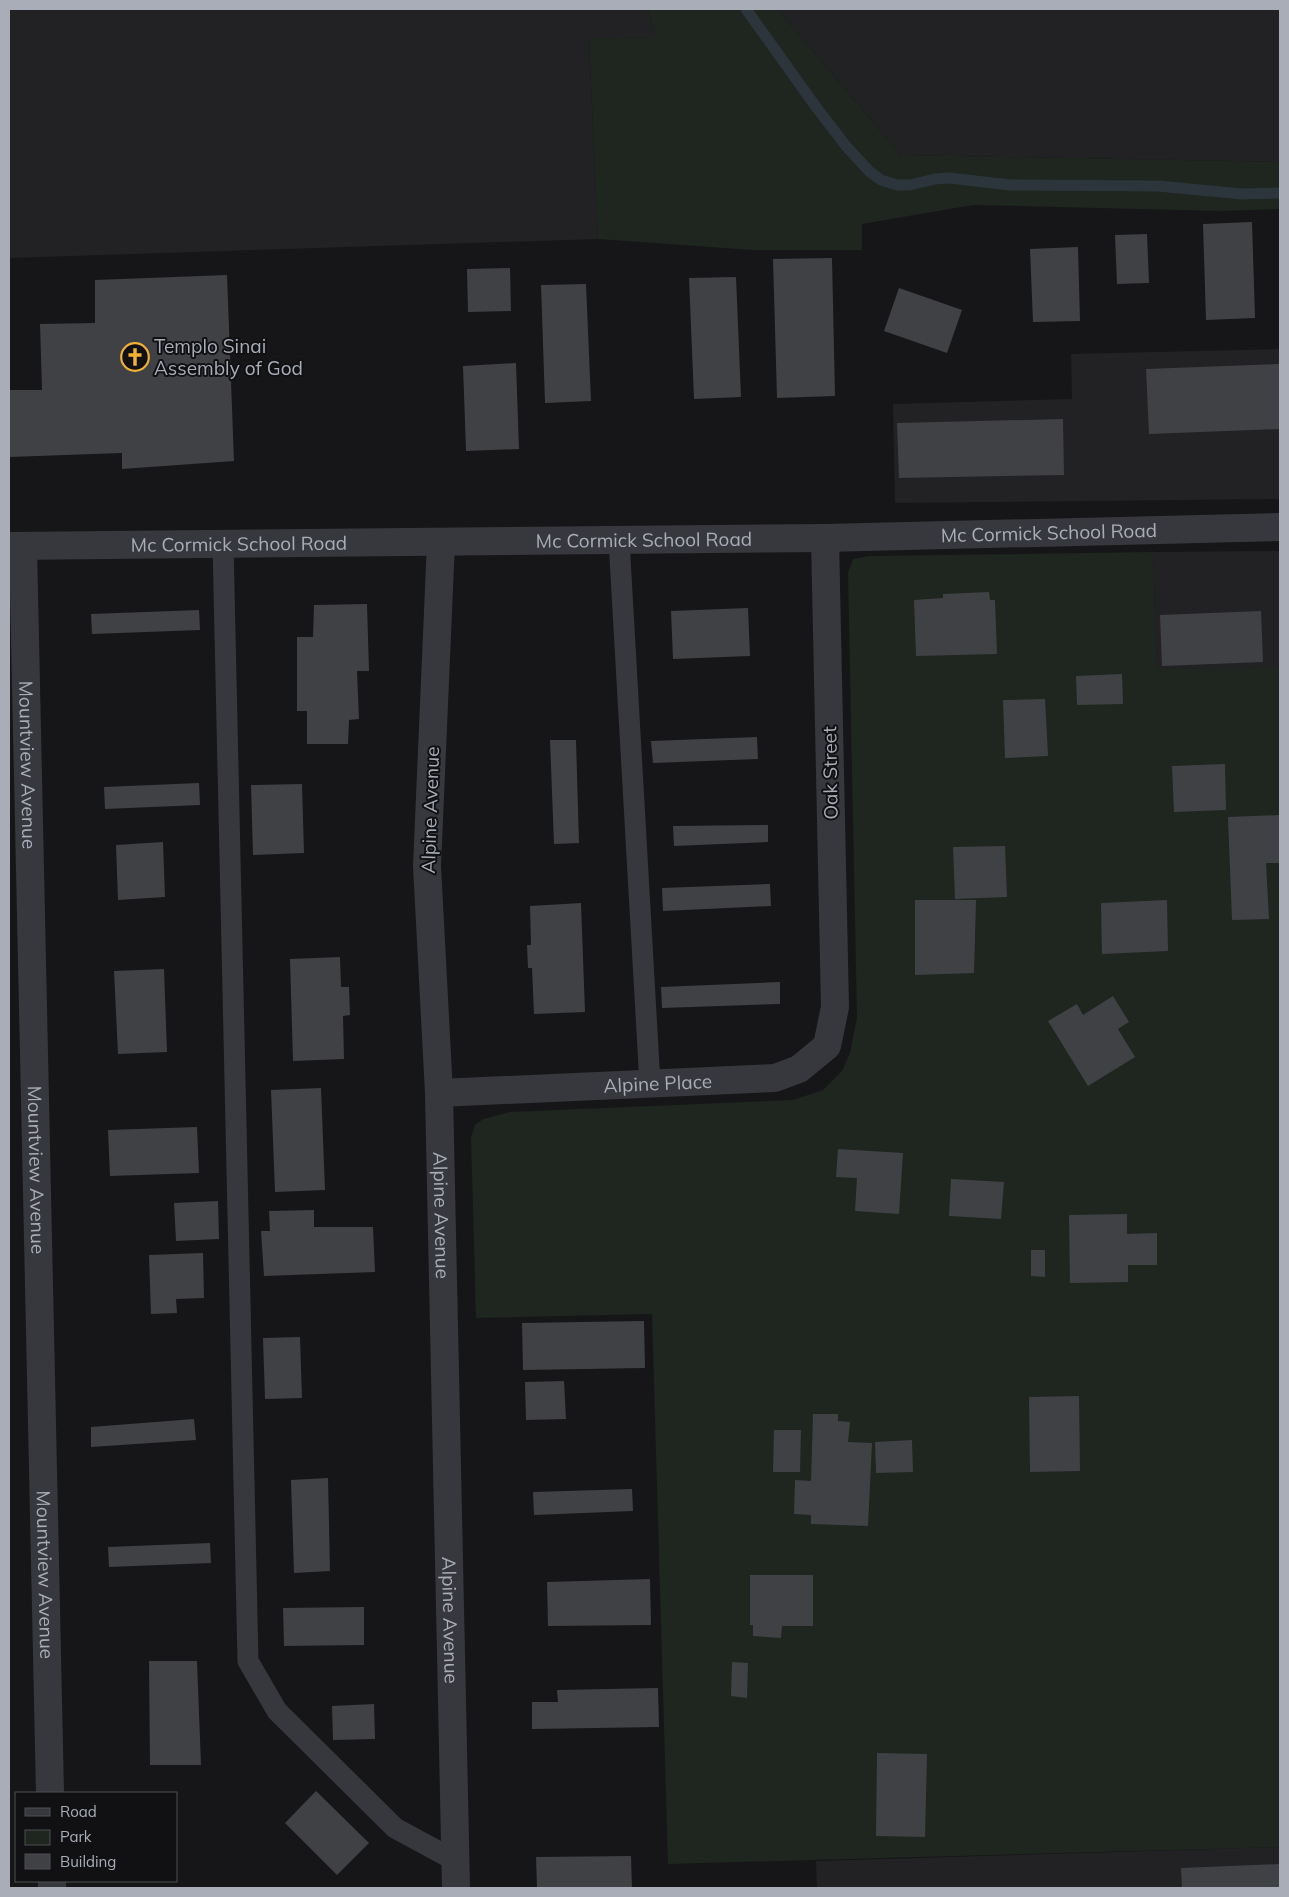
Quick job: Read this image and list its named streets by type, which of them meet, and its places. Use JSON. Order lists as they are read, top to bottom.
{
  "streets": {
    "street": [
      "Mc Cormick School Road",
      "Mountview Avenue",
      "Oak Street",
      "Alpine Avenue",
      "Alpine Place"
    ]
  },
  "crossings": [
    ["Mc Cormick School Road", "Mountview Avenue"],
    ["Mc Cormick School Road", "Oak Street"],
    ["Mc Cormick School Road", "Alpine Avenue"],
    ["Oak Street", "Alpine Place"],
    ["Alpine Avenue", "Alpine Place"]
  ],
  "places": {
    "church": ["Templo Sinai Assembly of God"]
  },
  "legend": ["Road", "Park", "Building"]
}
